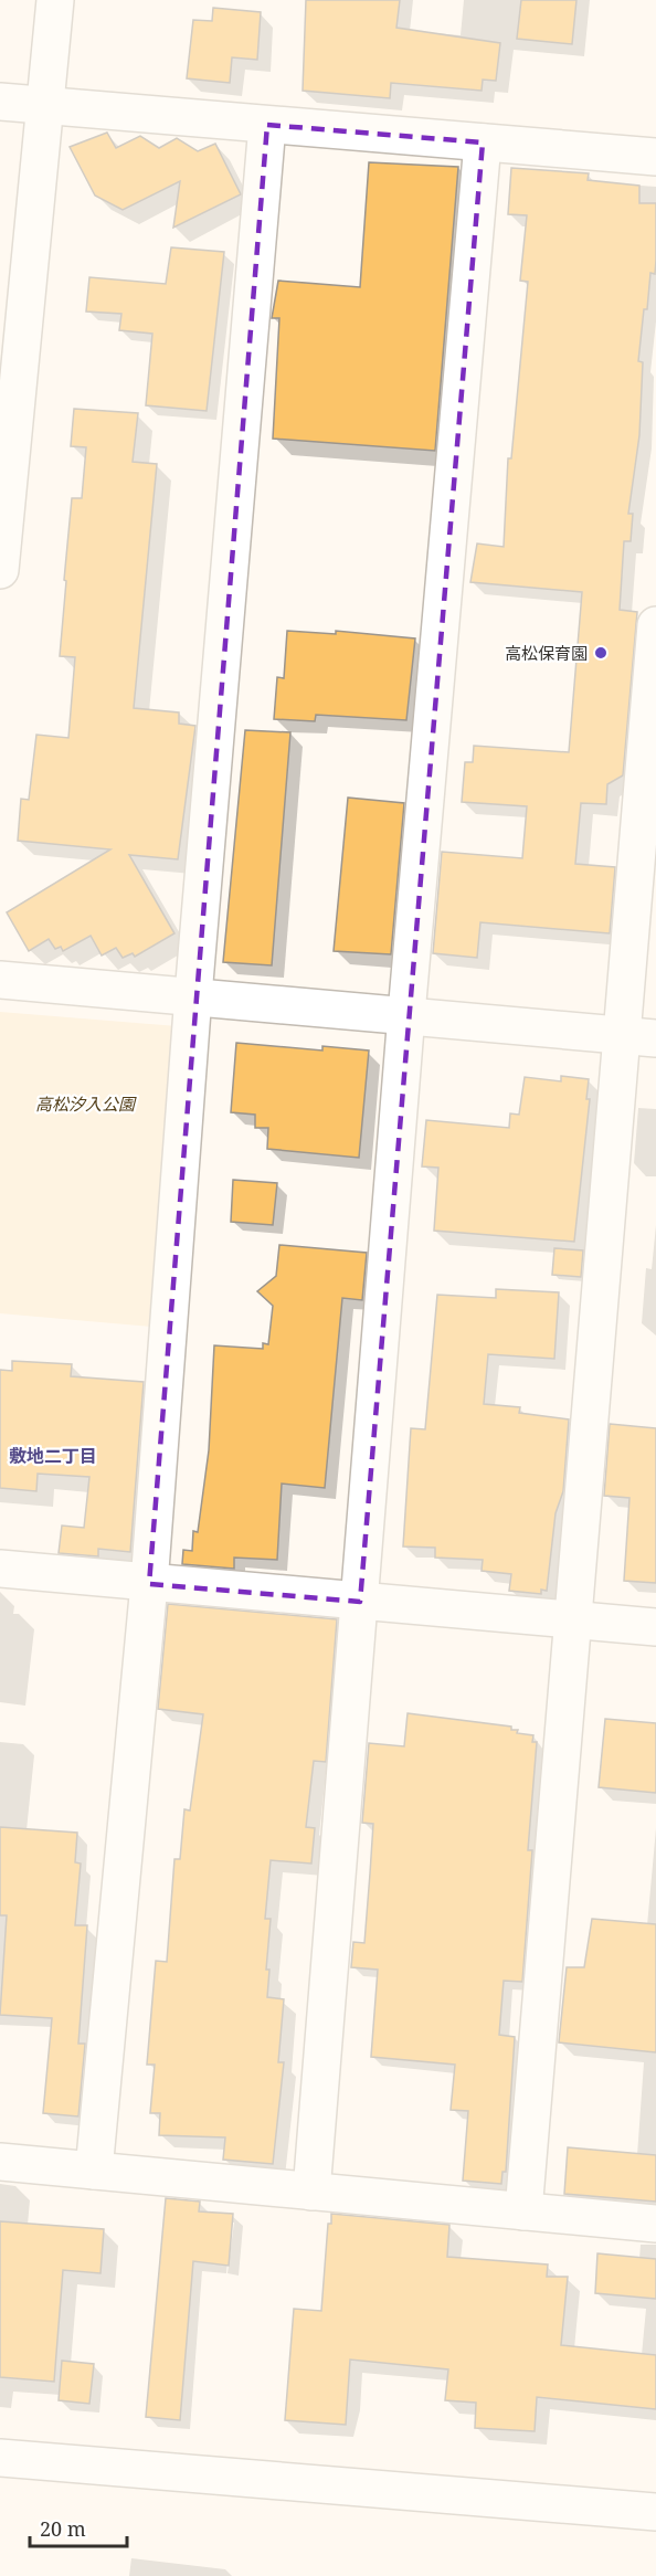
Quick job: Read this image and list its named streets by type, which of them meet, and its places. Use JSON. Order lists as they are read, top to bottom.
{
  "districts": ["敷地二丁目"],
  "parks": ["高松汐入公園"],
  "places": ["高松保育園"],
  "scale_bar": "20 m"
}
